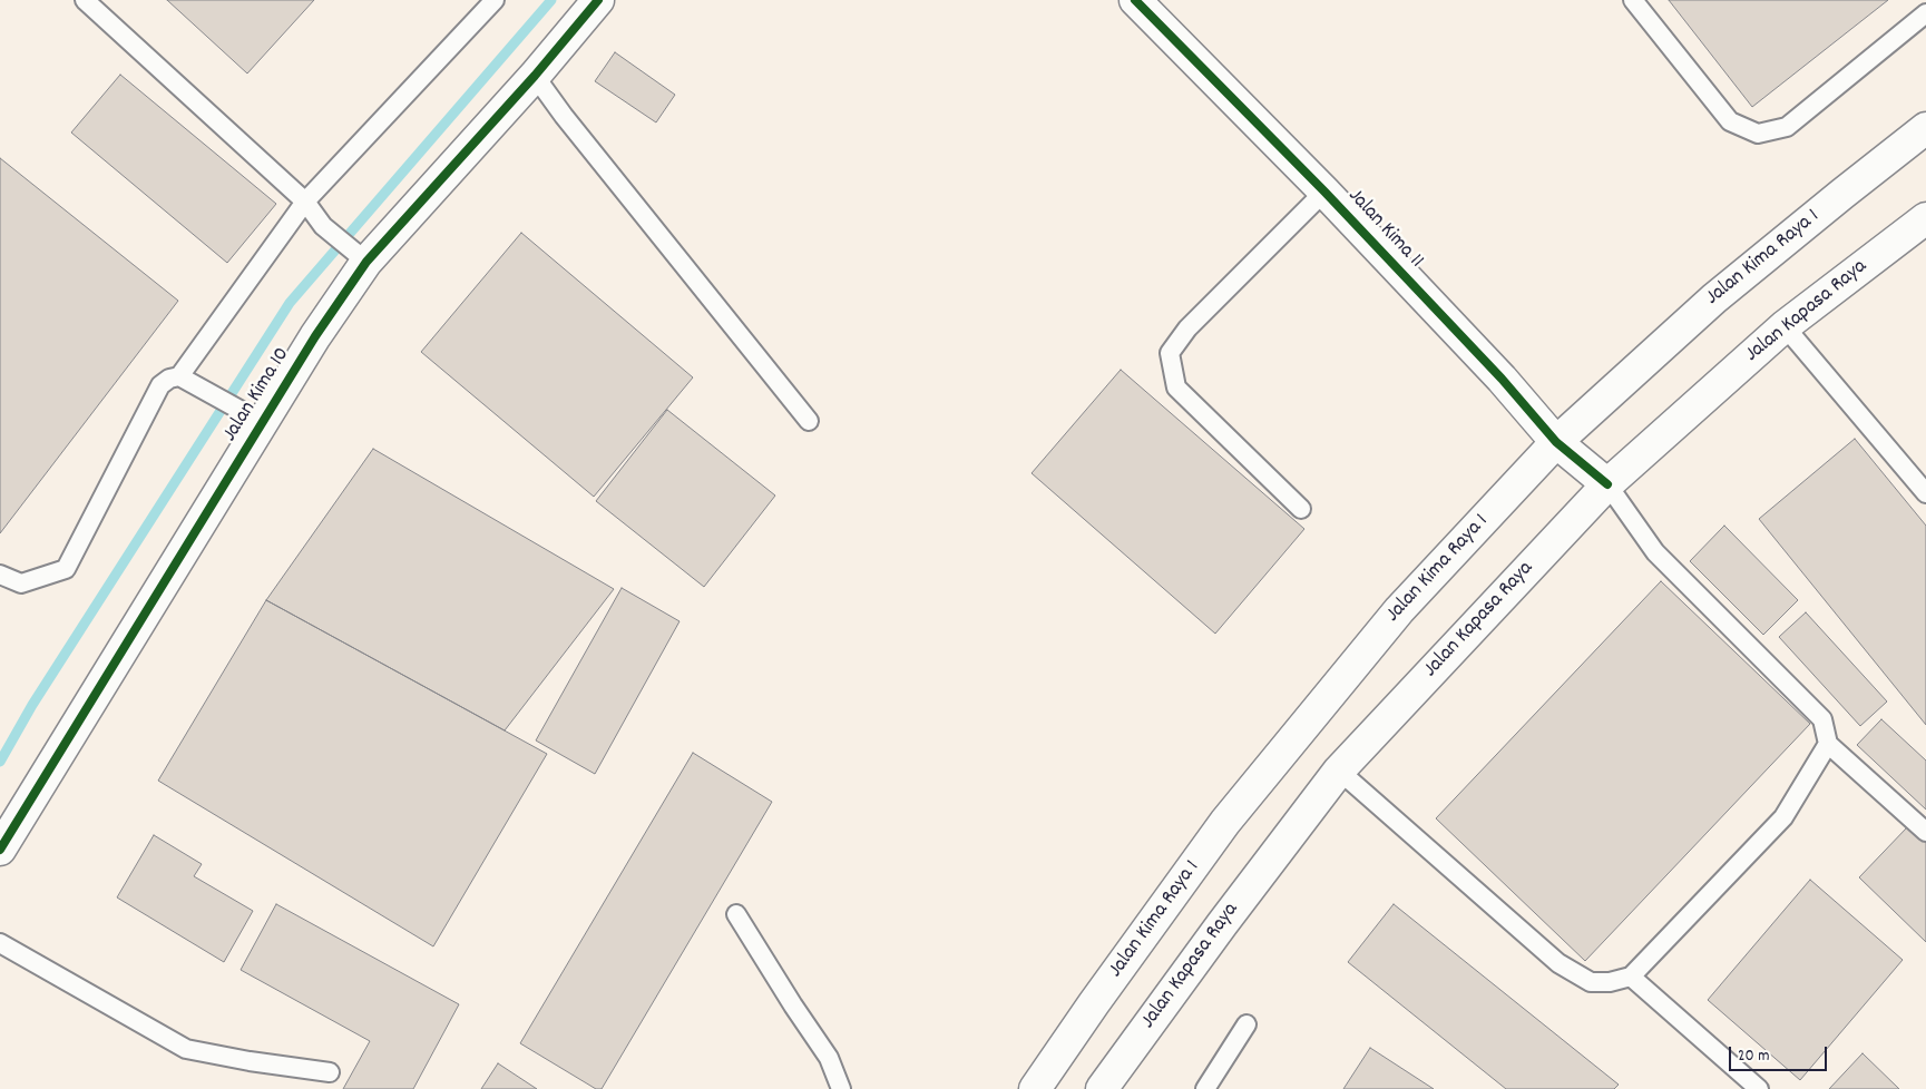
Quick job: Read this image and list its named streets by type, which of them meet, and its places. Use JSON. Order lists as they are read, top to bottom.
{
  "streets": {
    "main road": [
      "Jalan Kima 11",
      "Jalan Kima Raya 1",
      "Jalan Kapasa Raya",
      "Jalan Kima 10"
    ]
  },
  "crossings": [
    ["Jalan Kima 11", "Jalan Kima Raya 1"],
    ["Jalan Kima 11", "Jalan Kapasa Raya"]
  ],
  "scale_bar": "20 m"
}
